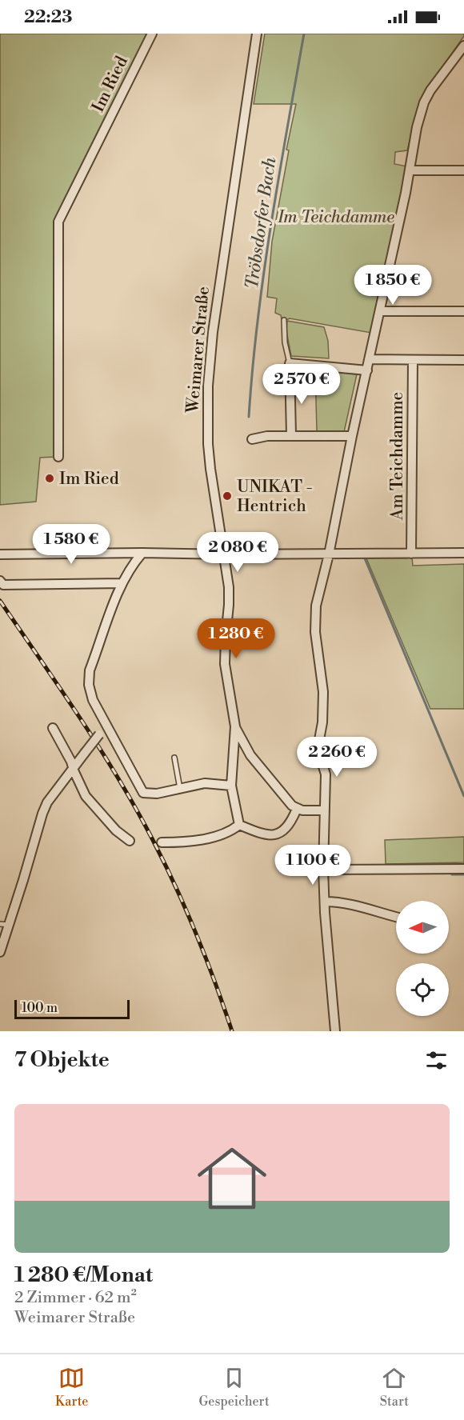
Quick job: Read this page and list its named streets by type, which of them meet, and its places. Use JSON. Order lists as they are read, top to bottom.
{
  "streets": {
    "street": ["Im Ried", "Weimarer Straße", "Am Teichdamme"]
  },
  "water": ["Tröbsdorfer Bach"],
  "parks": ["Im Teichdamme"],
  "places": ["Im Ried", "UNIKAT - Hentrich"],
  "scale_bar": "100 m",
  "north": "left",
  "page": {
    "status": "22:23",
    "price": [
      "1 850 €",
      "2 570 €",
      "1 580 €",
      "2 080 €",
      "1 280 €",
      "2 260 €",
      "1 100 €"
    ],
    "scale": "100 m",
    "heading": "7 Objekte",
    "list": [
      {
        "name": "1 280 €/Monat",
        "note": "2 Zimmer · 62 m² · Weimarer Straße"
      }
    ],
    "tabs": ["Karte", "Gespeichert", "Start"]
  }
}
